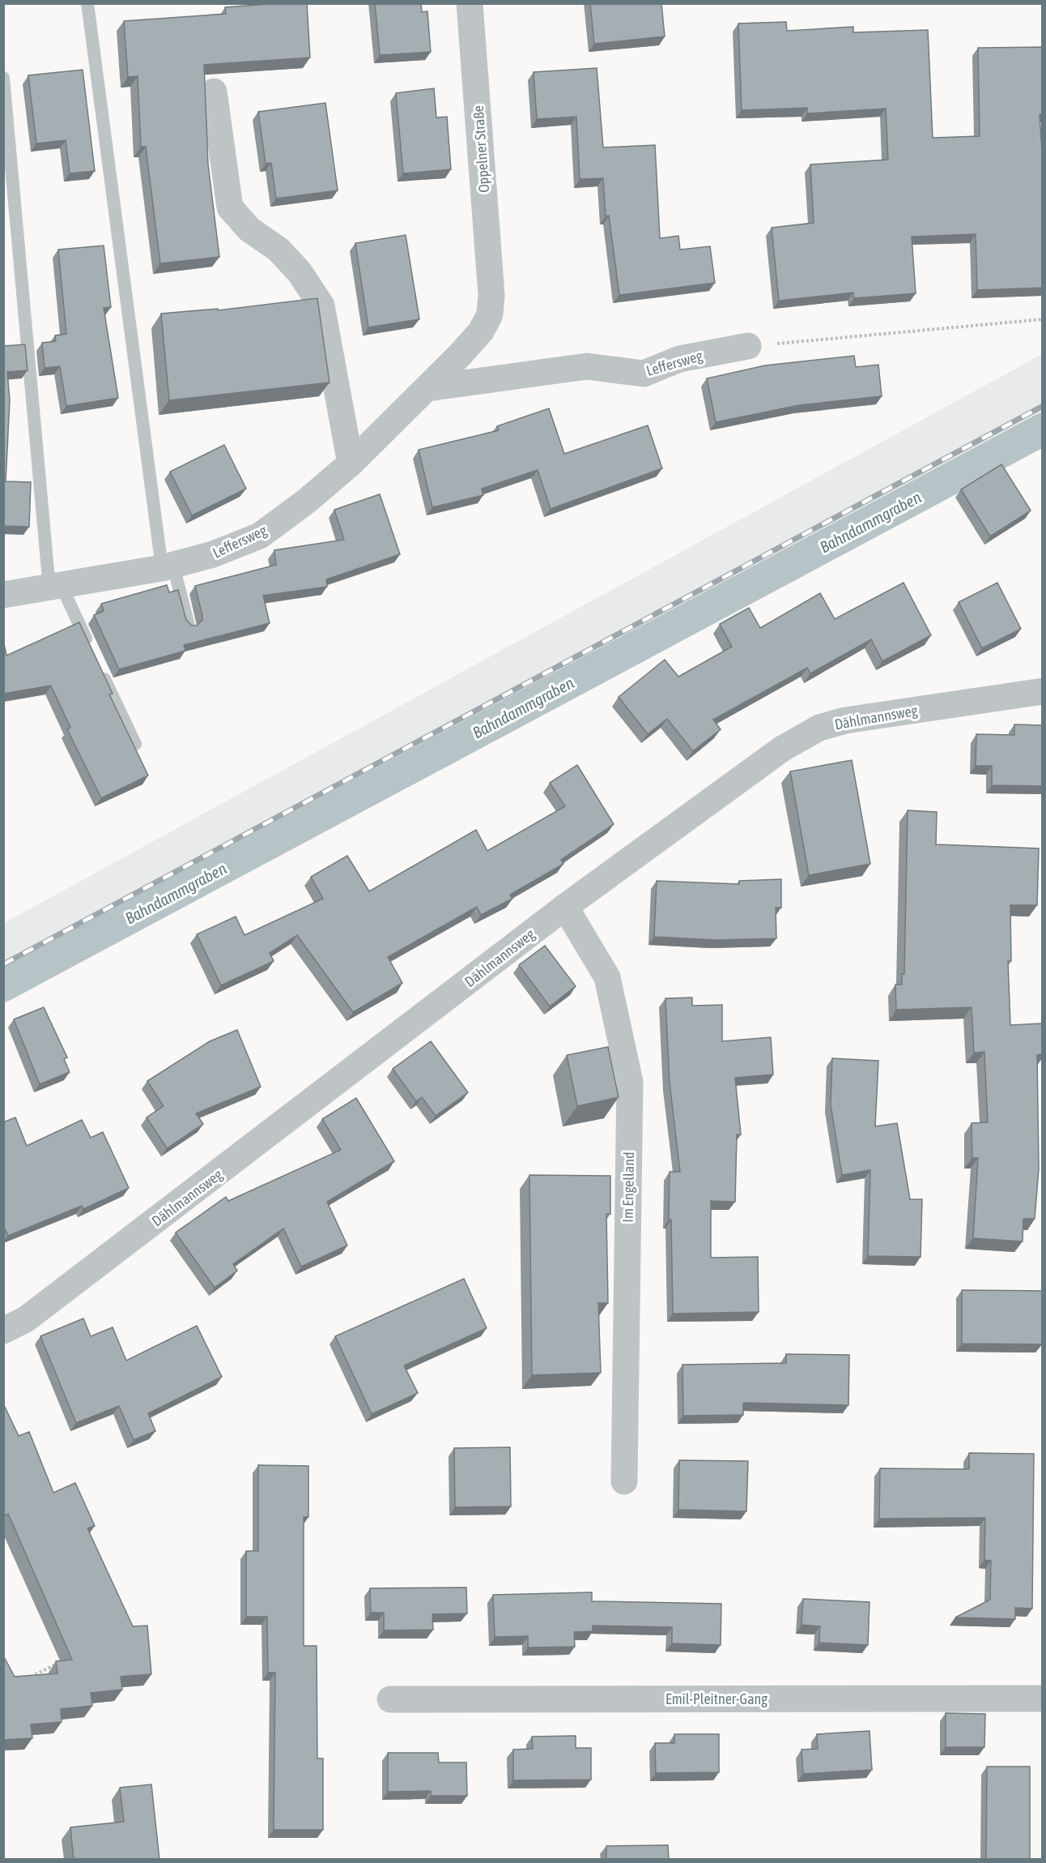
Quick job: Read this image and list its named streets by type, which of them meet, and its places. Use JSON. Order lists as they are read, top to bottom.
{
  "streets": {
    "street": [
      "Oppelner Straße",
      "Leffersweg",
      "Dählmannsweg",
      "Im Engelland",
      "Emil-Pleitner-Gang"
    ]
  },
  "crossings": [
    ["Oppelner Straße", "Leffersweg"],
    ["Dählmannsweg", "Im Engelland"]
  ],
  "water": ["Bahndammgraben"]
}
